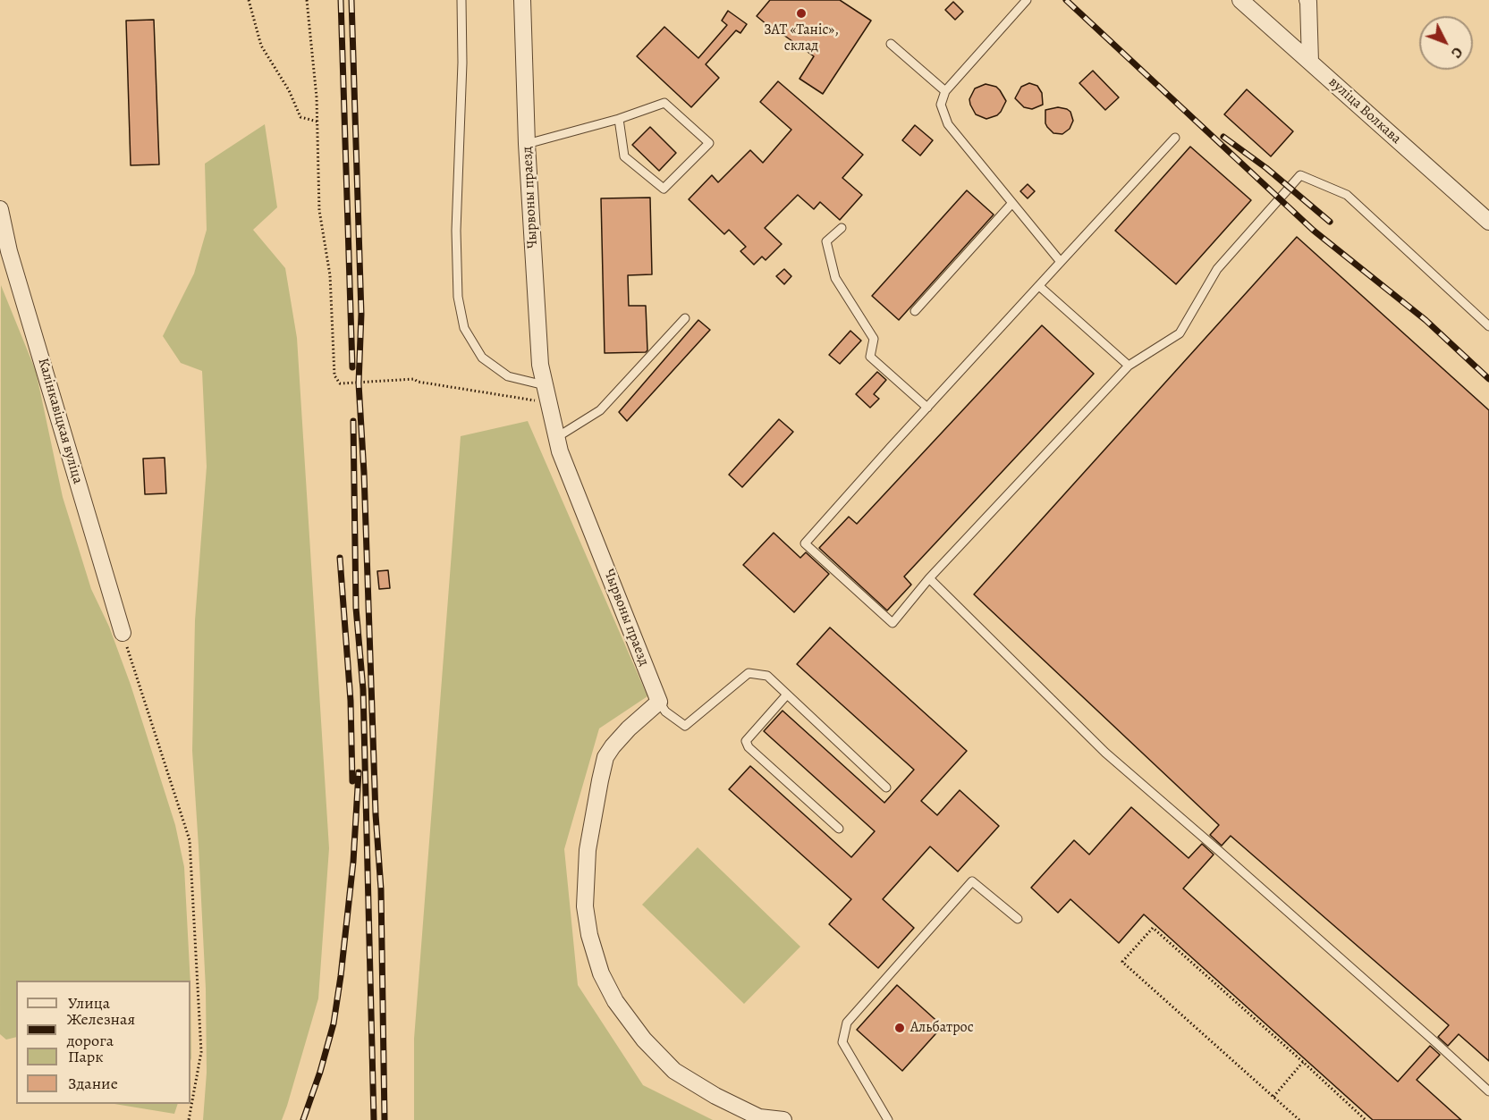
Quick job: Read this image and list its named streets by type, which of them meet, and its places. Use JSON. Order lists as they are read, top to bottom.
{
  "streets": {
    "street": ["вуліца Волкава", "Чырвоны праезд", "Калінкавіцкая вуліца"]
  },
  "places": ["ЗАТ «Таніс», склад", "Альбатрос"],
  "legend": [
    "Улица",
    "Железная дорога",
    "Парк",
    "Здание"
  ],
  "north": "bottom right"
}
